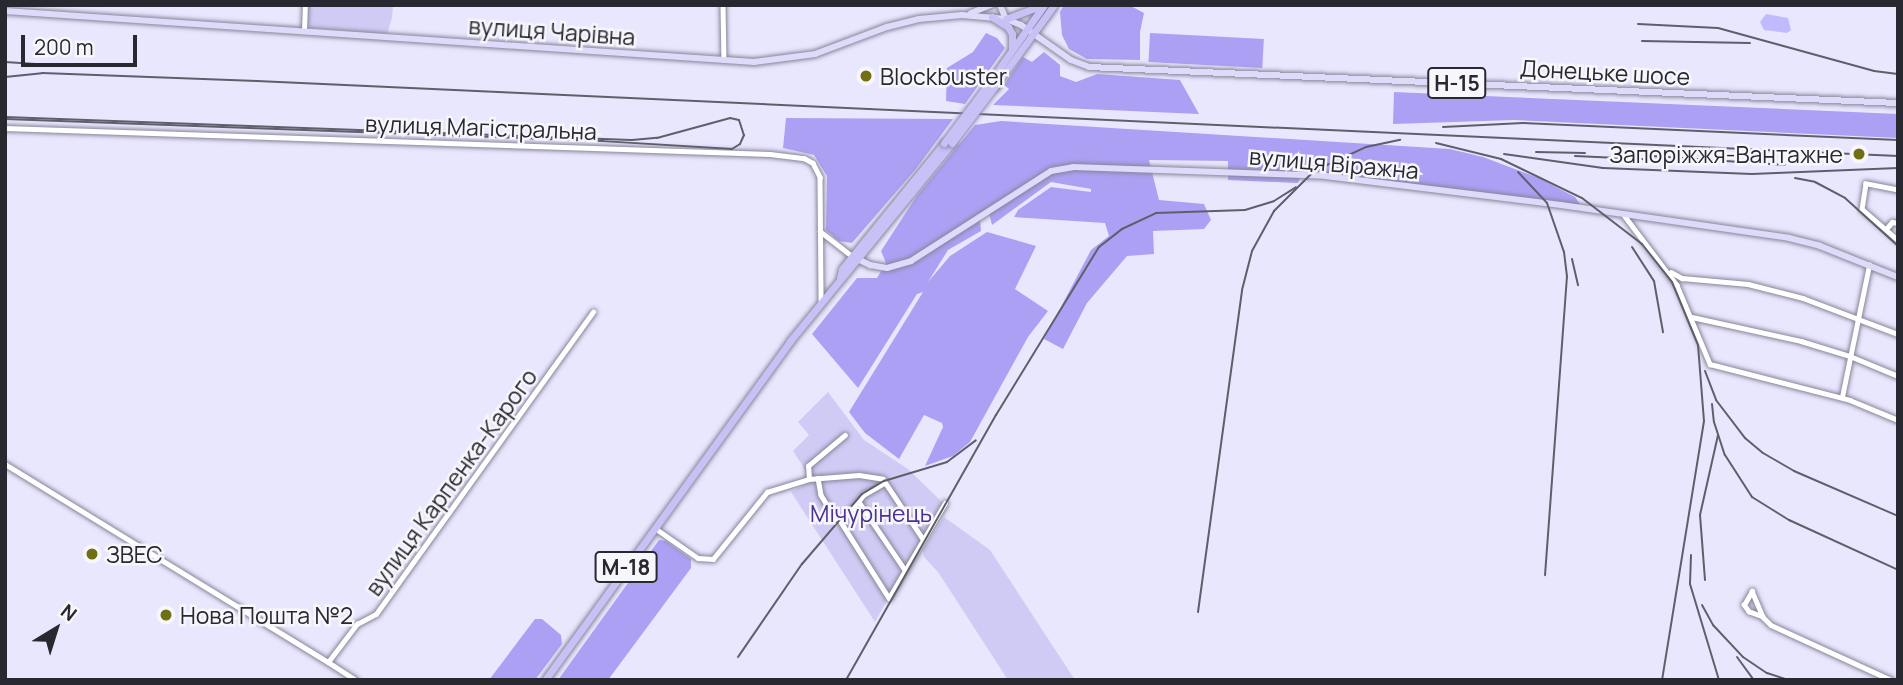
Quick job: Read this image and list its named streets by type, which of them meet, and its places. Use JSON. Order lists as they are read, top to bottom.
{
  "streets": {
    "highway": ["М-18"],
    "main road": [
      "вулиця Чарівна",
      "Донецьке шосе",
      "Н-15",
      "вулиця Віражна"
    ],
    "street": ["вулиця Магістральна", "вулиця Карпенка-Карого"]
  },
  "crossings": [
    ["вулиця Чарівна", "Донецьке шосе"],
    ["Донецьке шосе", "М-18"],
    ["вулиця Магістральна", "вулиця Віражна"],
    ["вулиця Магістральна", "М-18"],
    ["вулиця Віражна", "М-18"]
  ],
  "parks": ["Мічурінець"],
  "places": [
    "Blockbuster",
    "Запоріжжя-Вантажне",
    "ЗВЕС",
    "Нова Пошта №2"
  ],
  "scale_bar": "200 m",
  "north": "top right"
}
